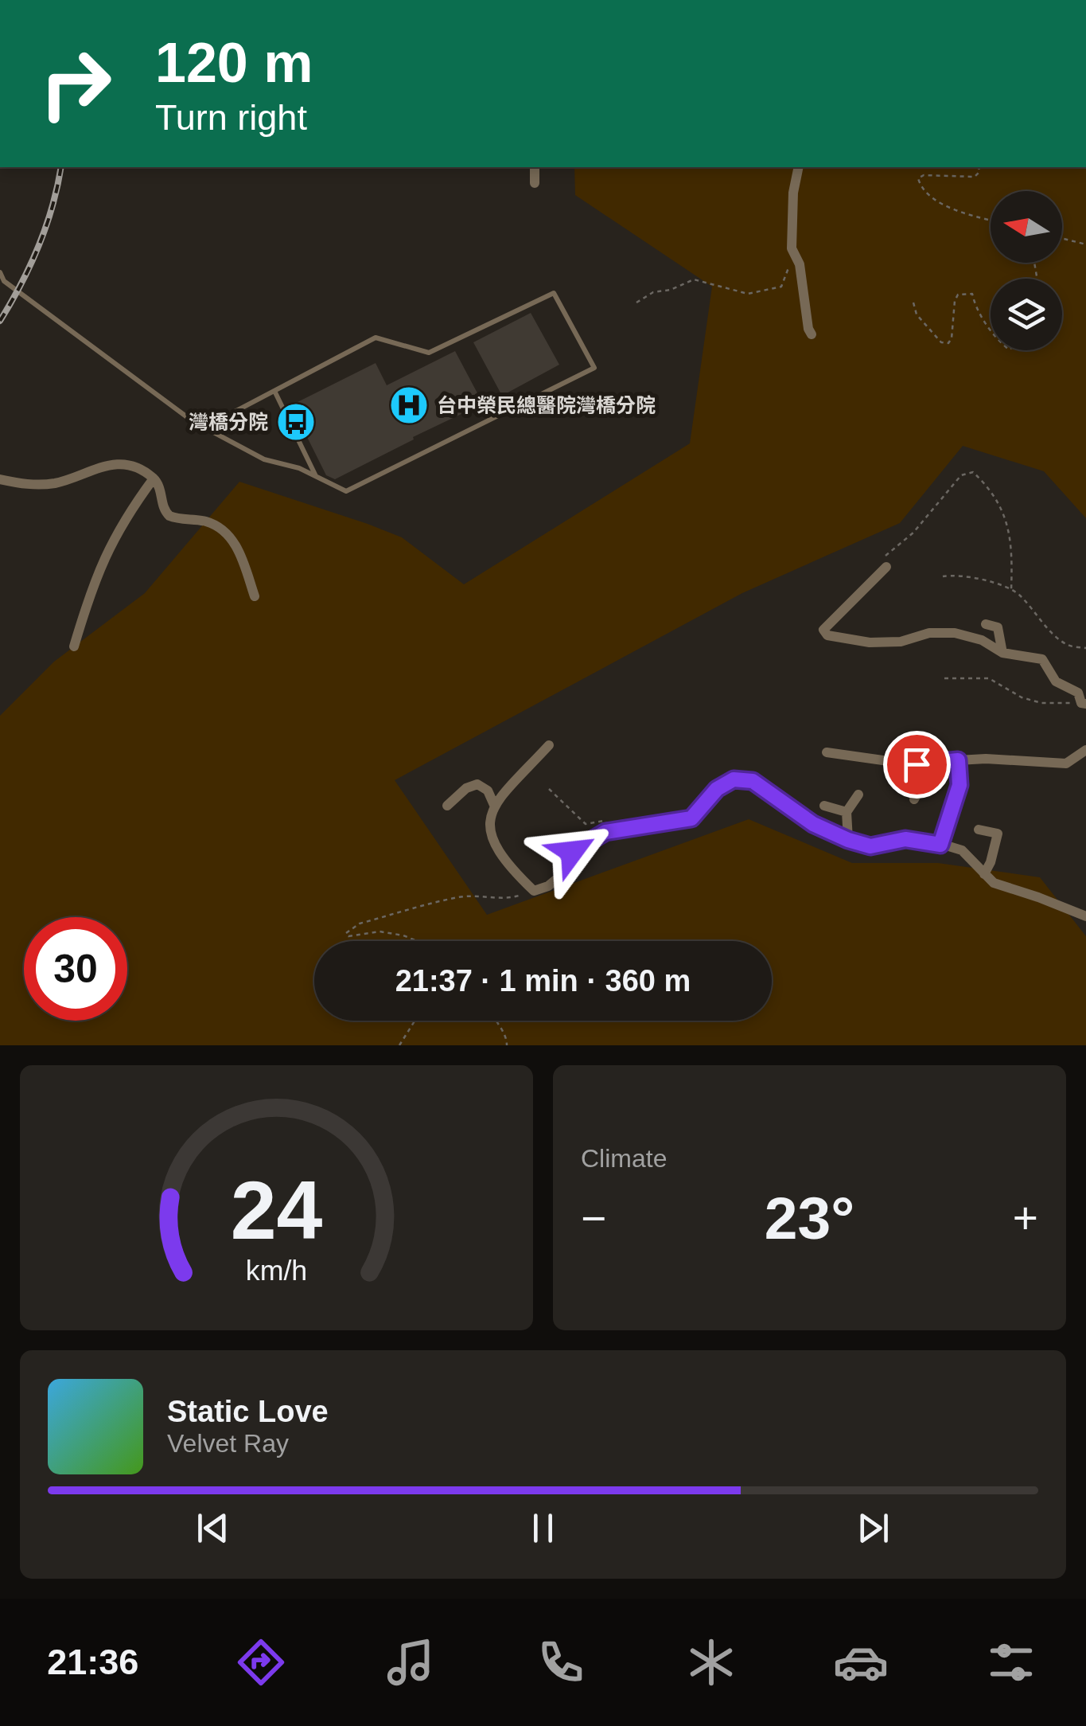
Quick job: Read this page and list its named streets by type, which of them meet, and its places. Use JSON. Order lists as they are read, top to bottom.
{
  "places": {
    "hospital": ["台中榮民總醫院灣橋分院"],
    "bus stop": ["灣橋分院"]
  },
  "north": "left",
  "page": {
    "turn": ["120 m", "Turn right"],
    "limit": "30",
    "trip": "21:37 · 1 min · 360 m",
    "tile": "Climate",
    "heat": ["−", "23°", "+"],
    "song": ["Static Love", "Velvet Ray"],
    "tabs": "21:36",
    "gauge": ["24", "km/h"]
  }
}
